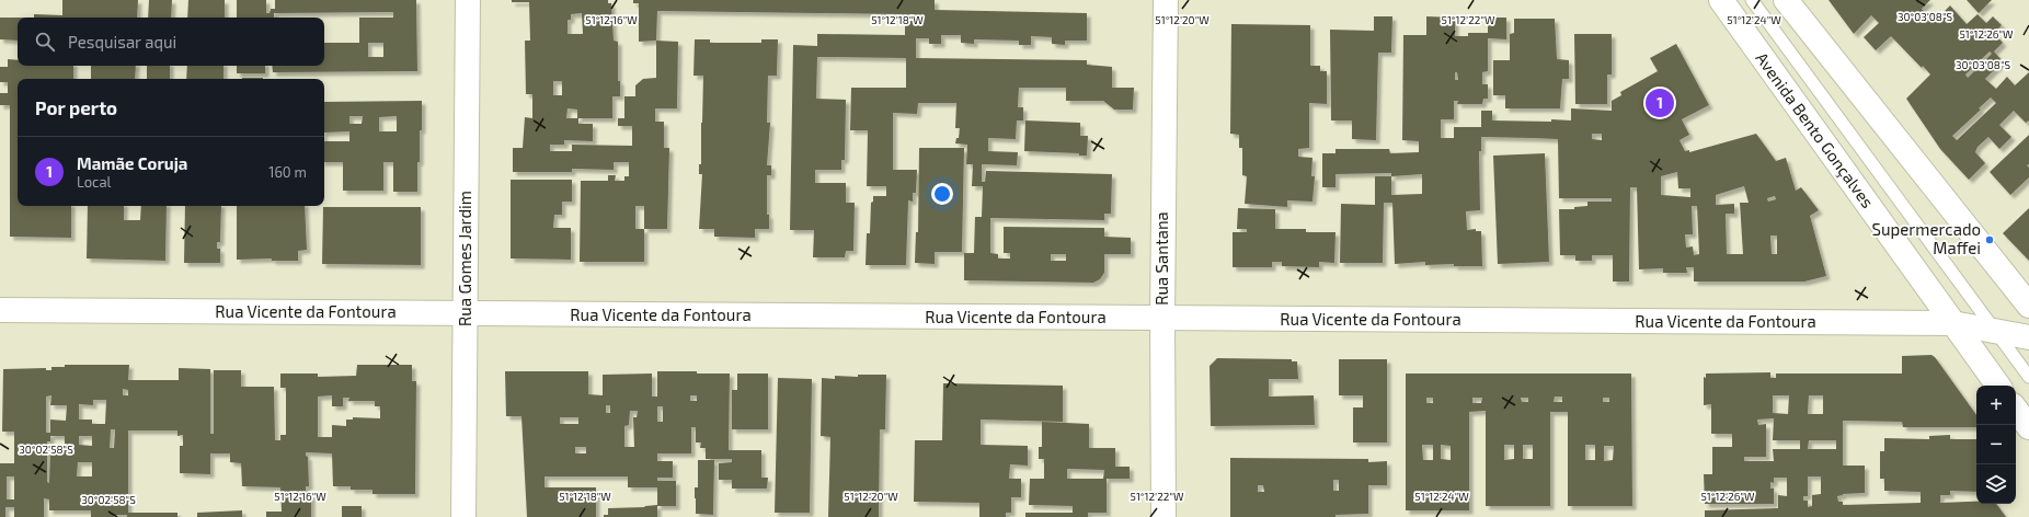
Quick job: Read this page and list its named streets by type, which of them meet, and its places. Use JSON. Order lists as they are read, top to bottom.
{
  "streets": {
    "street": [
      "Avenida Bento Gonçalves",
      "Rua Gomes Jardim",
      "Rua Santana",
      "Rua Vicente da Fontoura"
    ]
  },
  "crossings": [
    ["Avenida Bento Gonçalves", "Rua Vicente da Fontoura"],
    ["Rua Gomes Jardim", "Rua Vicente da Fontoura"],
    ["Rua Santana", "Rua Vicente da Fontoura"]
  ],
  "places": ["Supermercado Maffei"],
  "page": {
    "search": "Pesquisar aqui",
    "heading": "Por perto",
    "pins": "1",
    "list": [
      {
        "mark": "1",
        "name": "Mamãe Coruja",
        "note": "Local",
        "value": "160 m"
      }
    ],
    "map_buttons": ["+", "−"]
  },
  "coordinates": [
    "30°03'08\"S",
    "51°12'16\"W",
    "51°12'18\"W",
    "51°12'20\"W",
    "51°12'22\"W",
    "51°12'24\"W",
    "51°12'26\"W",
    "30°02'58\"S"
  ]
}
